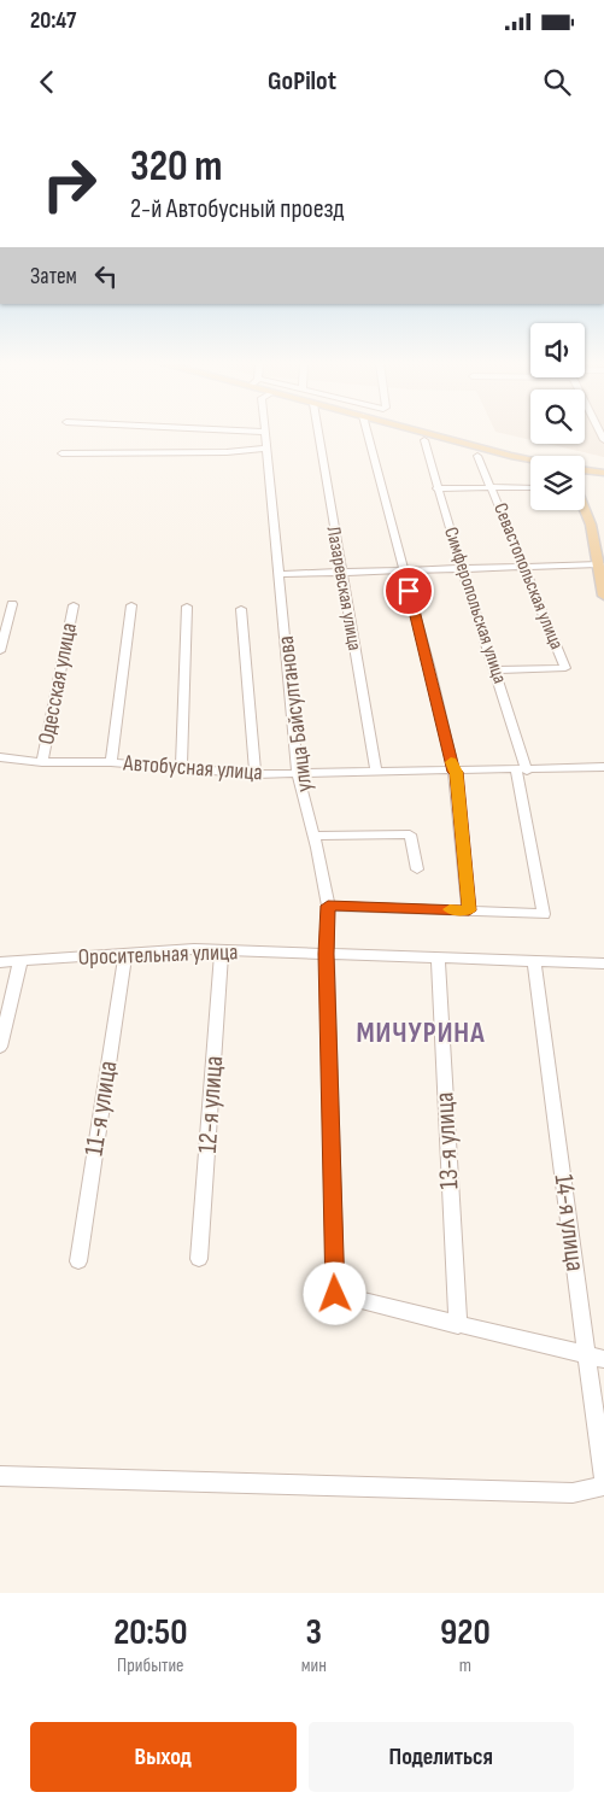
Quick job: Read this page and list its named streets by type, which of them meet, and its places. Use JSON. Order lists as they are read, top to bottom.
{
  "streets": {
    "street": [
      "Севастопольская улица",
      "Лазаревская улица",
      "Симферопольская улица",
      "Одесская улица",
      "улица Байсултанова",
      "Автобусная улица",
      "Оросительная улица",
      "12-я улица",
      "11-я улица",
      "13-я улица",
      "14-я улица"
    ]
  },
  "crossings": [
    ["Севастопольская улица", "Симферопольская улица"],
    ["Лазаревская улица", "Автобусная улица"],
    ["Симферопольская улица", "Автобусная улица"],
    ["Одесская улица", "Автобусная улица"],
    ["улица Байсултанова", "Автобусная улица"],
    ["улица Байсултанова", "Оросительная улица"],
    ["улица Байсултанова", "13-я улица"],
    ["Оросительная улица", "12-я улица"],
    ["Оросительная улица", "11-я улица"],
    ["Оросительная улица", "13-я улица"],
    ["Оросительная улица", "14-я улица"]
  ],
  "districts": ["МИЧУРИНА"],
  "page": {
    "status": "20:47",
    "header": "GoPilot",
    "turn": ["320 m", "2-й Автобусный проезд"],
    "then": "Затем",
    "eta": [
      "20:50",
      "Прибытие",
      "3",
      "мин",
      "920",
      "m"
    ],
    "buttons": ["Выход", "Поделиться"]
  }
}
